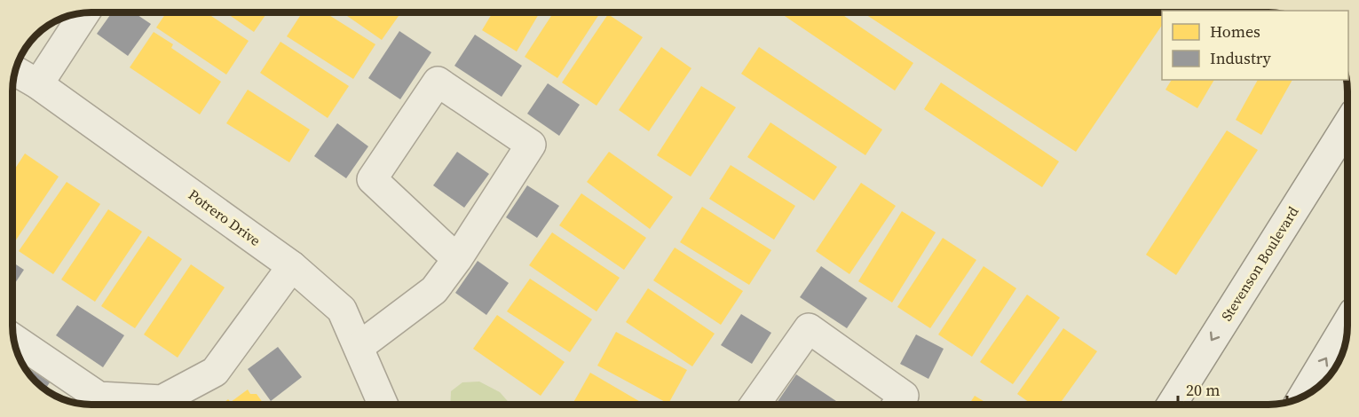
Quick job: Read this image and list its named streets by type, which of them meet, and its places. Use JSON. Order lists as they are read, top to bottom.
{
  "streets": {
    "street": ["Potrero Drive", "Stevenson Boulevard"]
  },
  "one_way": ["Stevenson Boulevard"],
  "legend": ["Homes", "Industry"],
  "scale_bar": "20 m"
}
